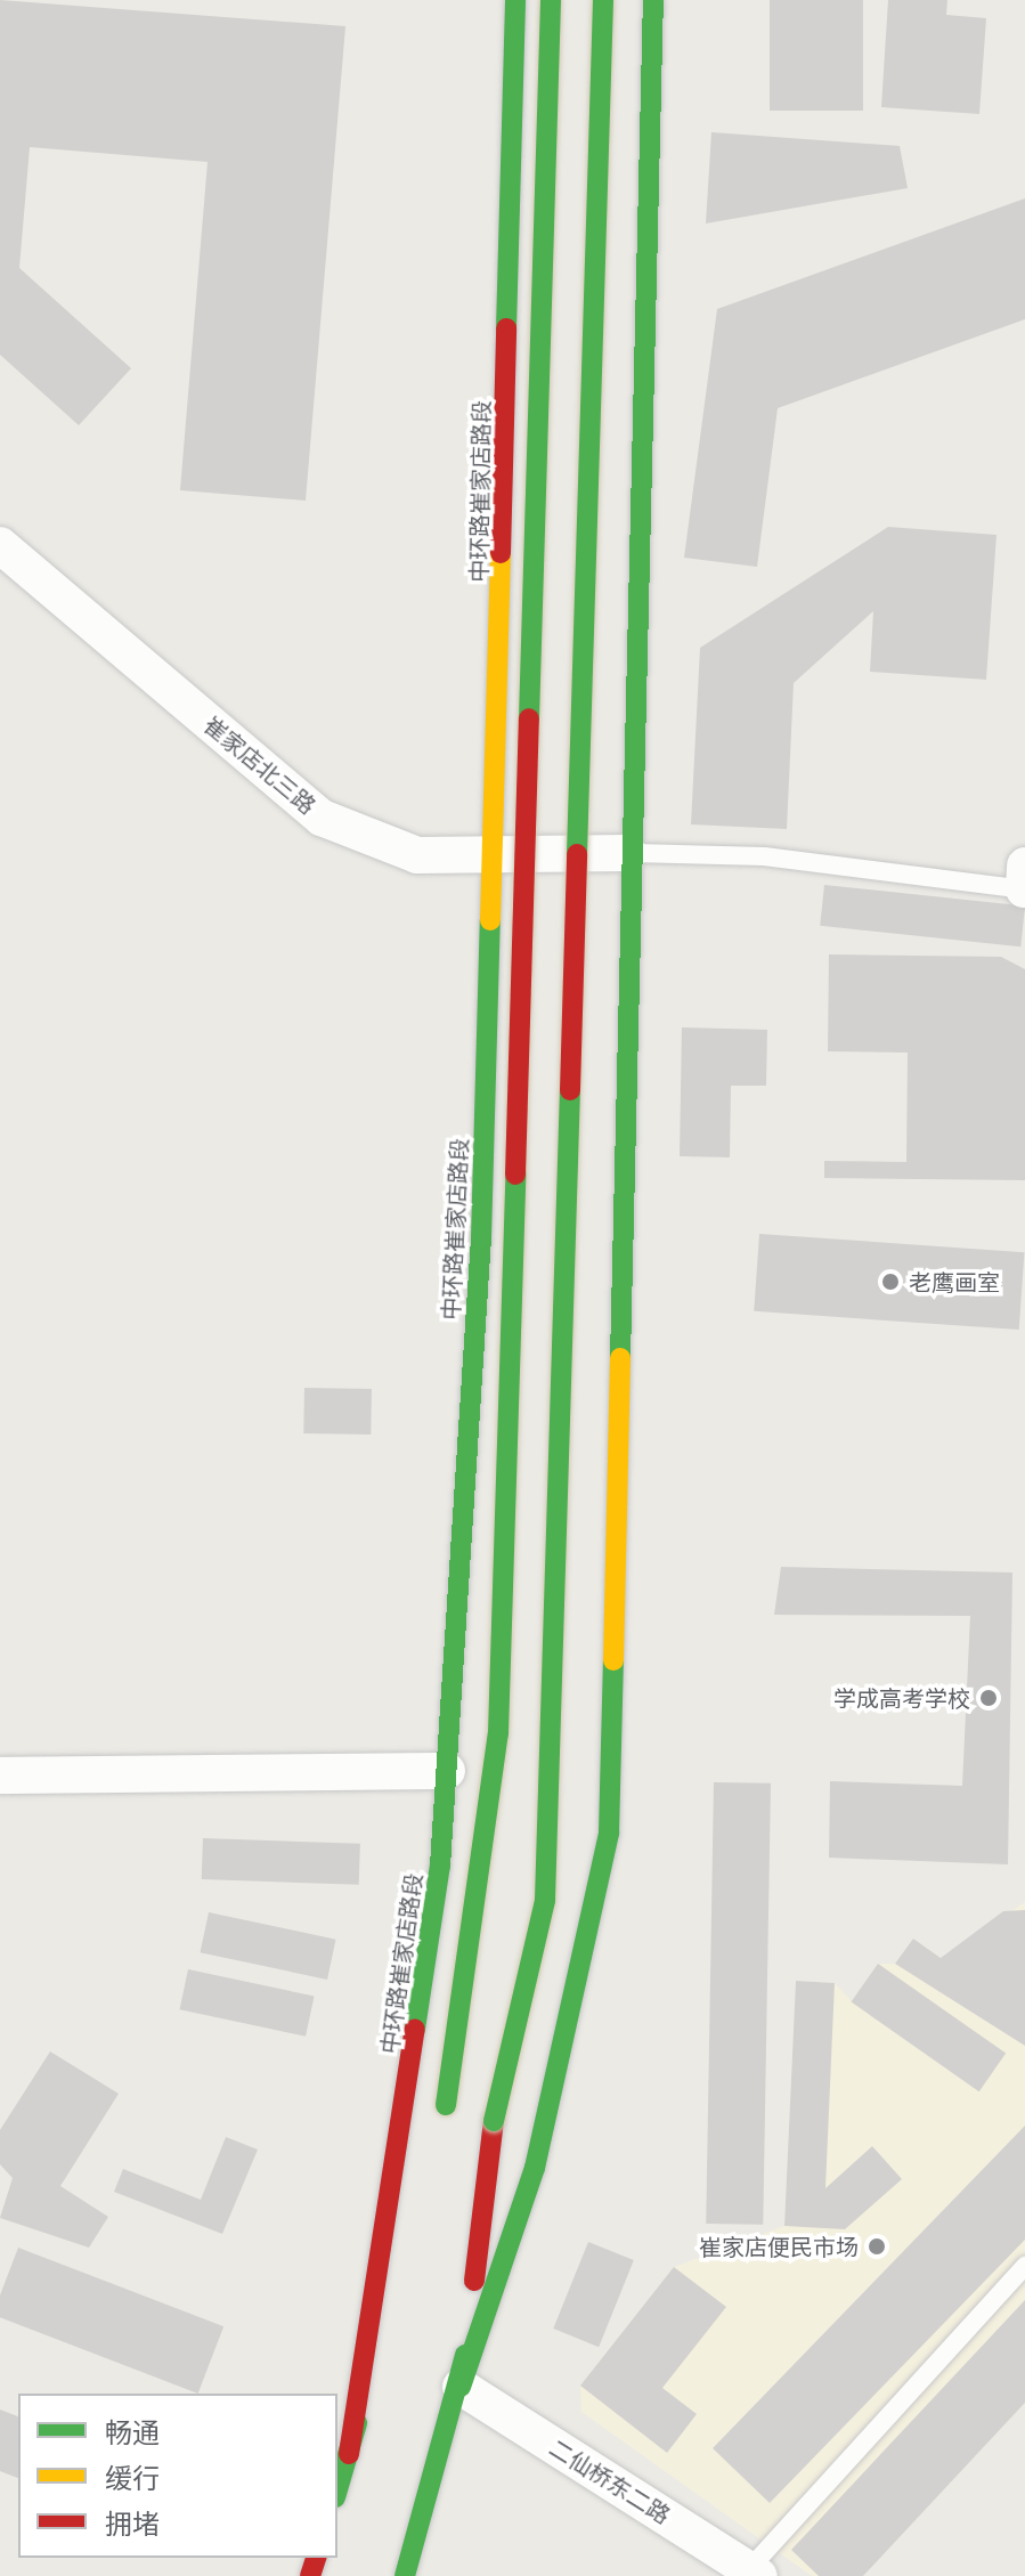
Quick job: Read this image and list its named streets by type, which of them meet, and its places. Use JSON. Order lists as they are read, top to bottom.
{
  "streets": {
    "main road": ["中环路崔家店路段"],
    "street": ["崔家店北三路", "二仙桥东二路"]
  },
  "crossings": [
    ["中环路崔家店路段", "崔家店北三路"]
  ],
  "places": ["老鹰画室", "学成高考学校", "崔家店便民市场"],
  "legend": ["畅通", "缓行", "拥堵"]
}
